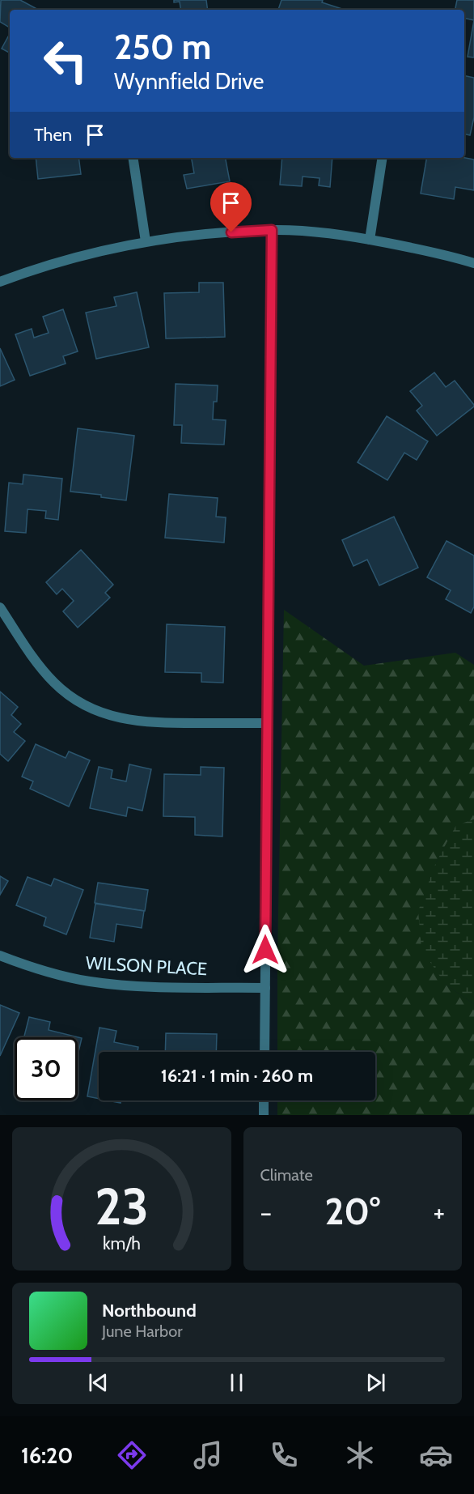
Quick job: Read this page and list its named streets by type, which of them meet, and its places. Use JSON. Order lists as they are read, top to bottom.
{
  "streets": {
    "street": ["WILSON PLACE"]
  },
  "page": {
    "turn": ["250 m", "Wynnfield Drive"],
    "then": "Then",
    "limit": "30",
    "trip": "16:21 · 1 min · 260 m",
    "tile": "Climate",
    "heat": ["−", "20°", "+"],
    "song": ["Northbound", "June Harbor"],
    "tabs": "16:20",
    "gauge": ["23", "km/h"]
  }
}
